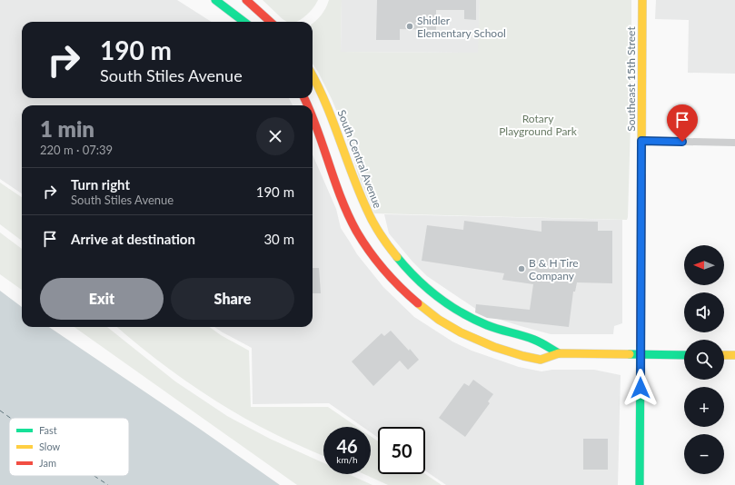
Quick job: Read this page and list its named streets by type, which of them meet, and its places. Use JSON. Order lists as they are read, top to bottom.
{
  "streets": {
    "main road": ["Southeast 15th Street", "South Central Avenue"]
  },
  "crossings": [
    ["Southeast 15th Street", "South Central Avenue"]
  ],
  "parks": ["Rotary Playground Park"],
  "places": ["Shidler Elementary School", "B & H Tire Company"],
  "legend": ["Fast", "Slow", "Jam"],
  "north": "left",
  "page": {
    "turn": ["190 m", "South Stiles Avenue"],
    "heading": ["1 min", "220 m · 07:39"],
    "list": [
      {
        "name": "Turn right",
        "note": "South Stiles Avenue",
        "value": "190 m"
      },
      {
        "name": "Arrive at destination",
        "value": "30 m"
      }
    ],
    "map_buttons": ["+", "−"],
    "buttons": ["Exit", "Share"],
    "speed": "46 km/h",
    "limit": "50"
  }
}
